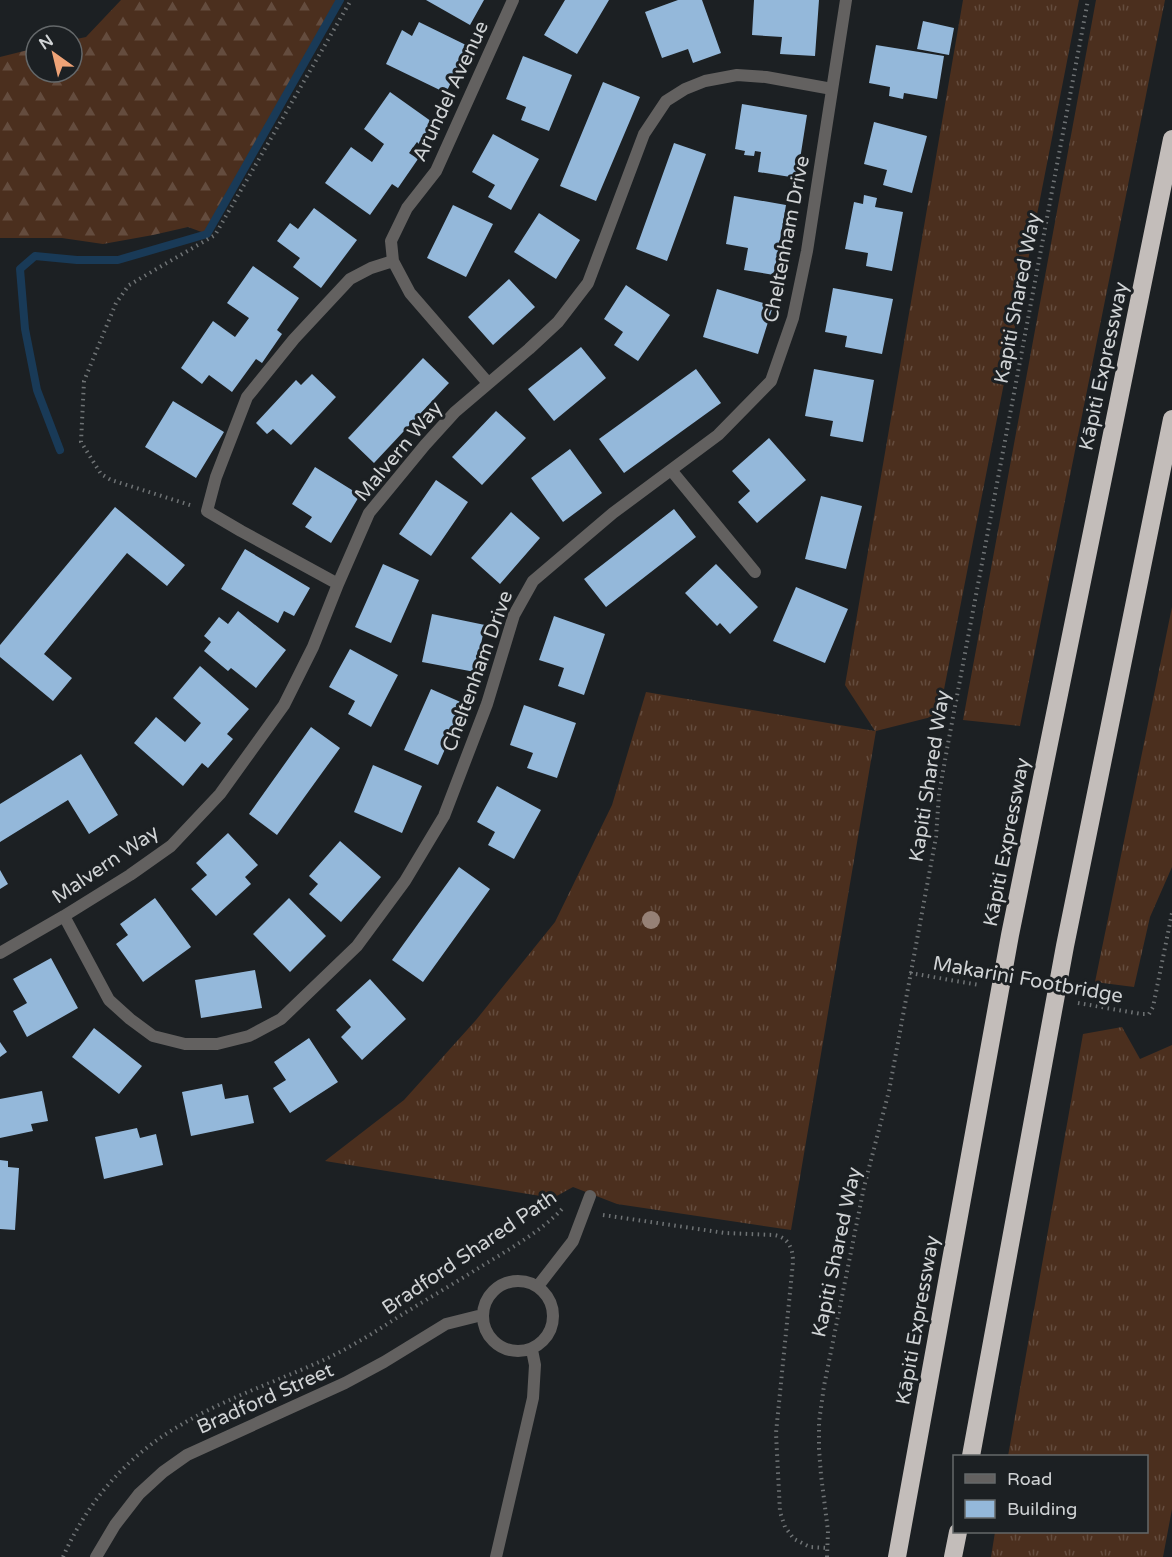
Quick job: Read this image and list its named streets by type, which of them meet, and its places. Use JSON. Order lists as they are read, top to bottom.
{
  "streets": {
    "highway": ["Kāpiti Expressway"],
    "street": [
      "Arundel Avenue",
      "Cheltenham Drive",
      "Malvern Way",
      "Bradford Street"
    ],
    "path": ["Kapiti Shared Way", "Makarini Footbridge", "Bradford Shared Path"]
  },
  "crossings": [
    ["Cheltenham Drive", "Malvern Way"],
    ["Kapiti Shared Way", "Makarini Footbridge"]
  ],
  "legend": ["Road", "Building"],
  "north": "top left"
}
